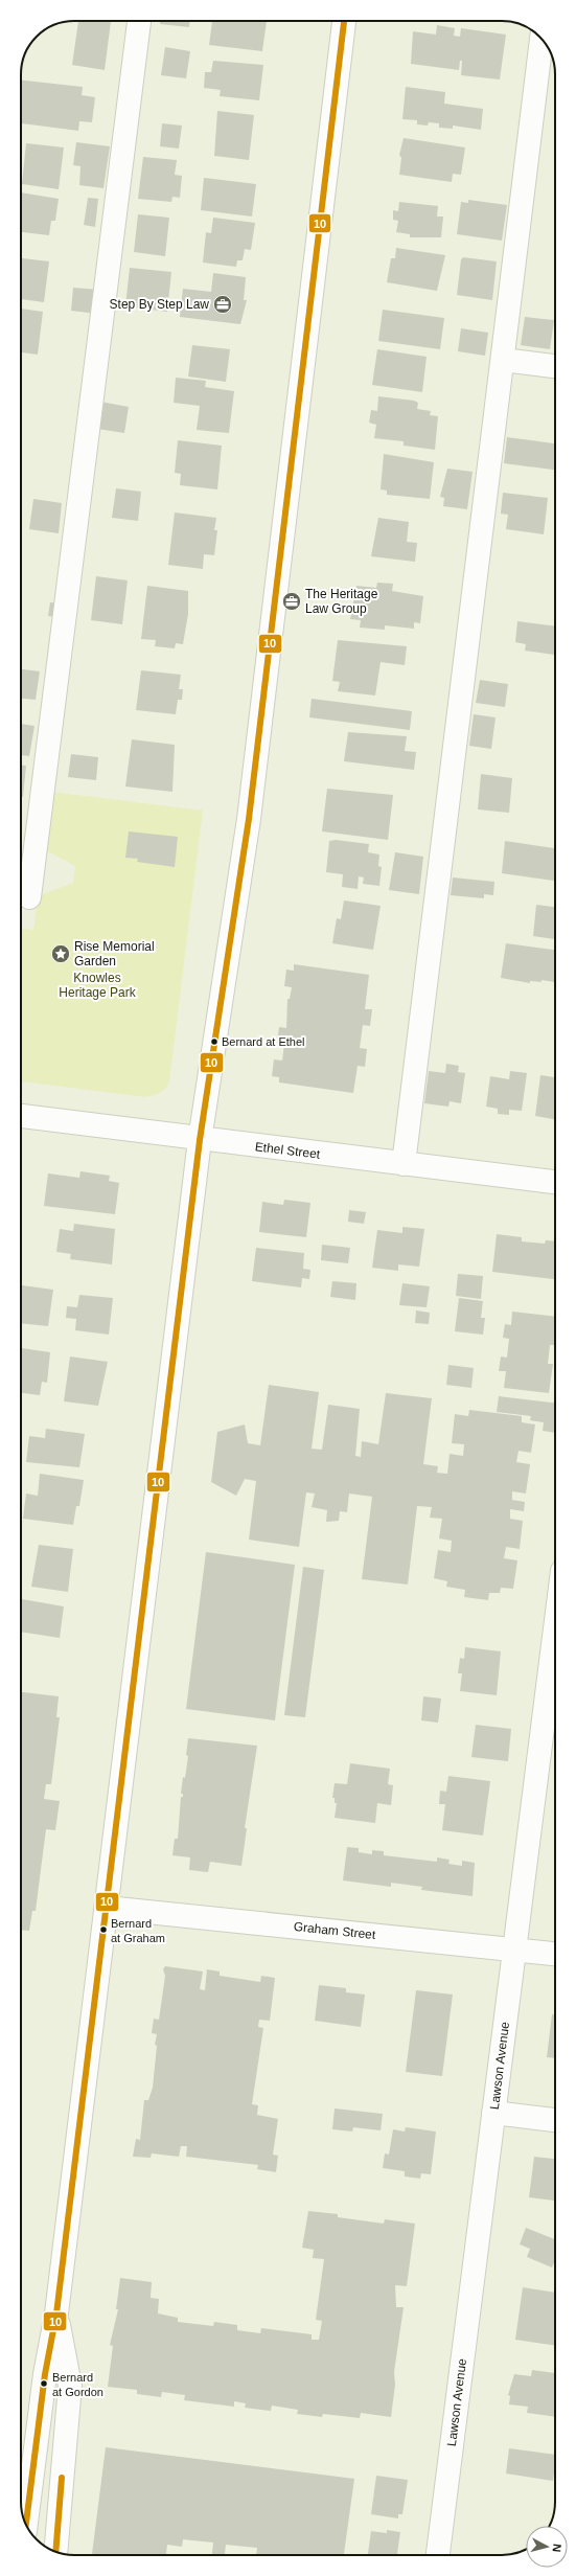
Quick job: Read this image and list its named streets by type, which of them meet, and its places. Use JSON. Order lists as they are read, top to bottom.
{
  "streets": {
    "street": ["Ethel Street", "Graham Street", "Lawson Avenue"]
  },
  "crossings": [
    ["Graham Street", "Lawson Avenue"]
  ],
  "parks": ["Knowles Heritage Park"],
  "places": {
    "office": ["Step By Step Law", "The Heritage Law Group"],
    "place": ["Rise Memorial Garden"],
    "other": ["Bernard at Ethel", "Bernard at Graham", "Bernard at Gordon"]
  },
  "lines": ["transit line 10"],
  "north": "right"
}
